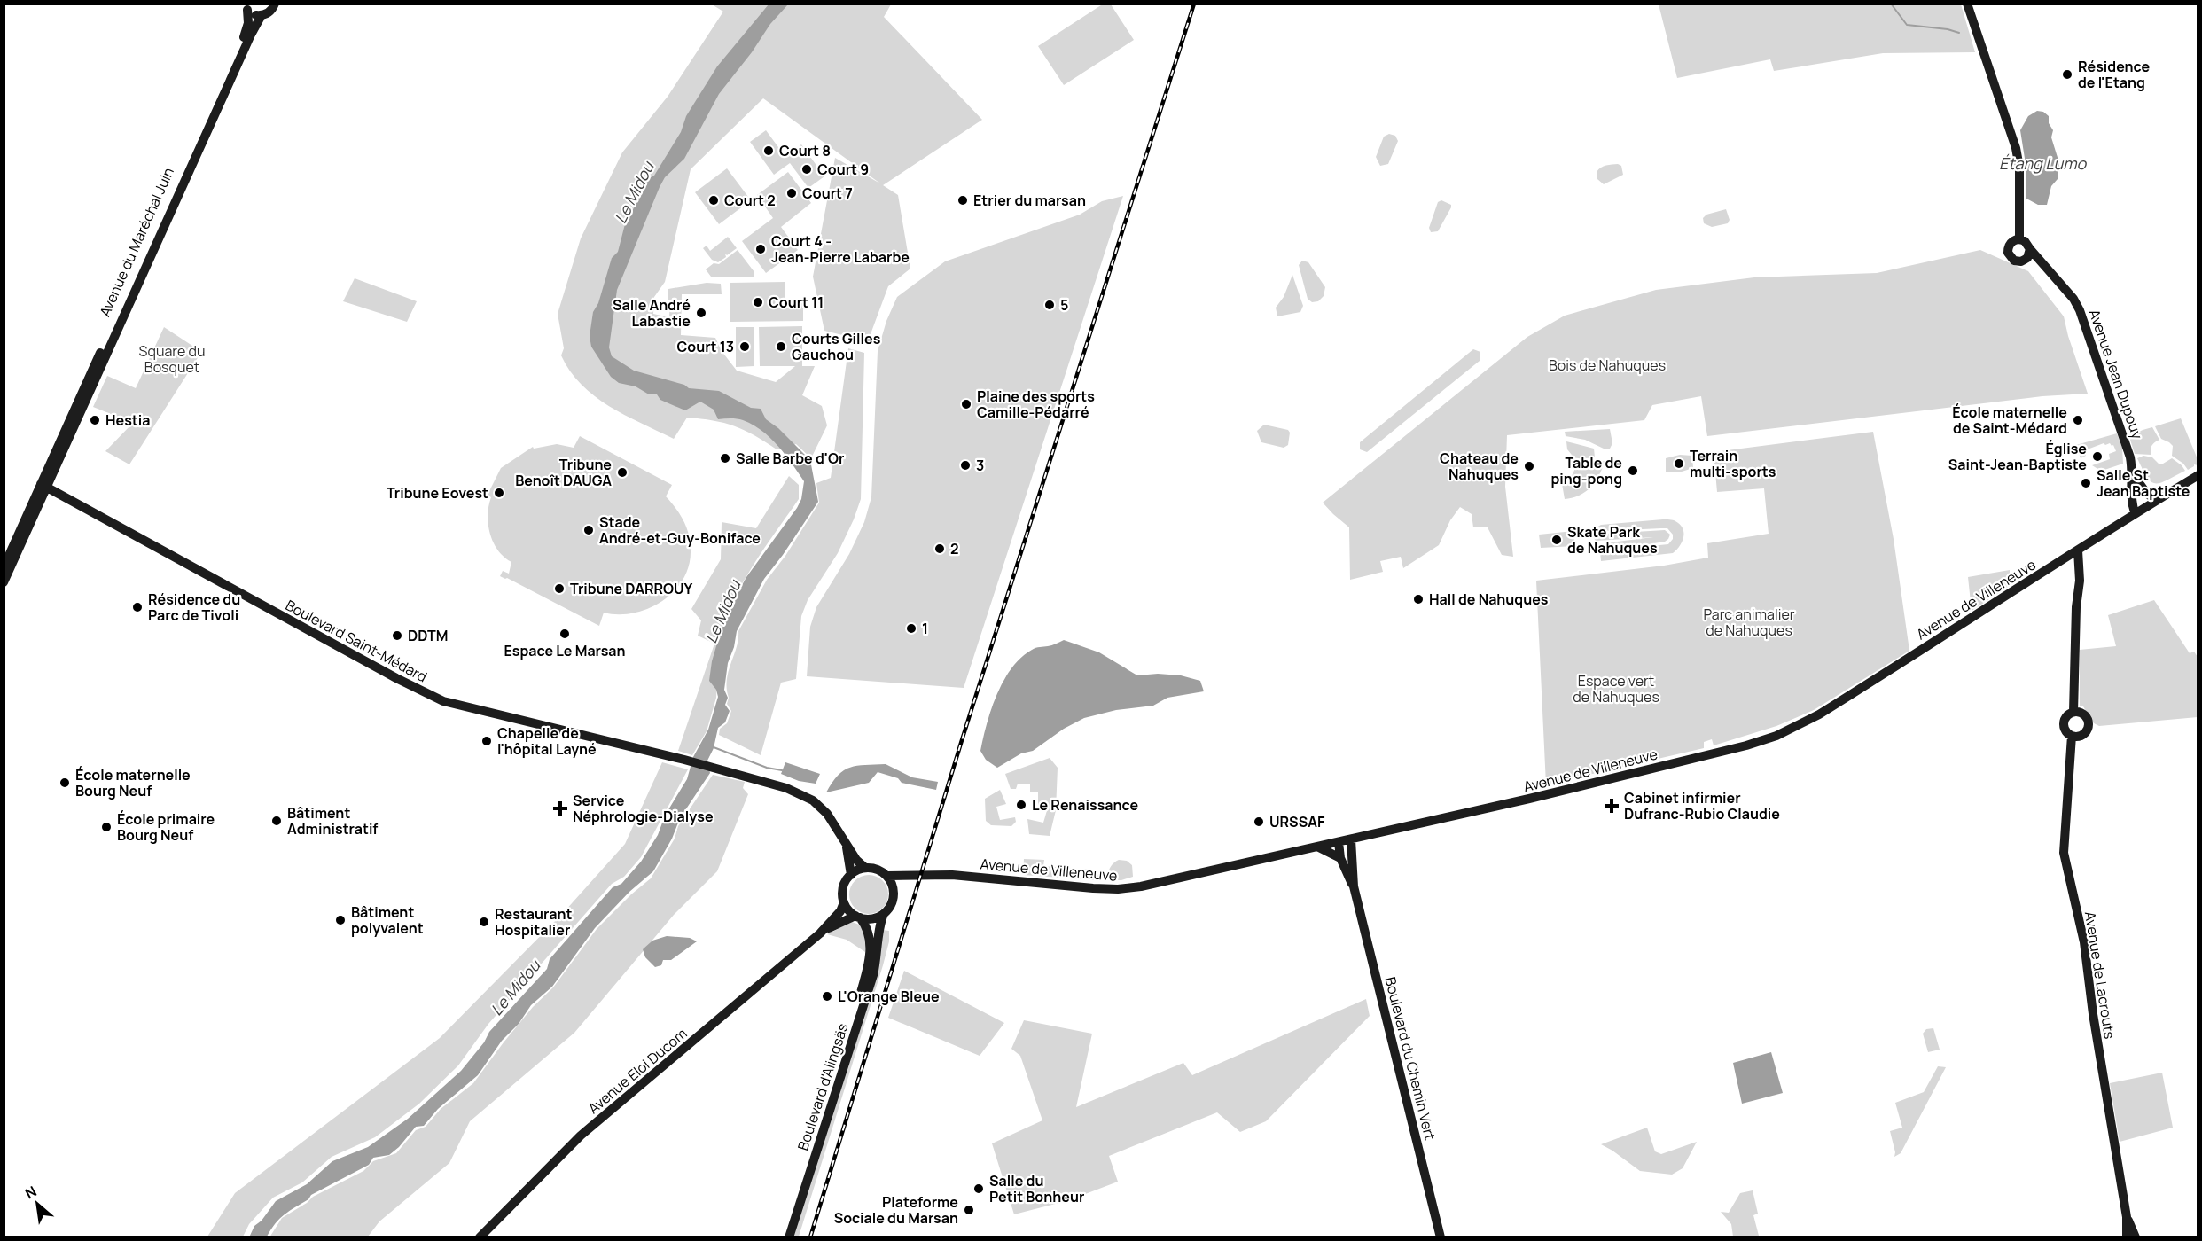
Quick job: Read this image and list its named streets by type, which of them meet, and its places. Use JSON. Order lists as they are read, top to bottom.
{
  "streets": {
    "main road": [
      "Avenue du Maréchal Juin",
      "Avenue Jean Dupouy",
      "Avenue de Villeneuve",
      "Boulevard Saint-Médard",
      "Avenue de Lacrouts",
      "Boulevard du Chemin Vert",
      "Avenue Eloi Ducom",
      "Boulevard d'Alingsäs"
    ]
  },
  "crossings": [
    ["Avenue du Maréchal Juin", "Boulevard Saint-Médard"],
    ["Avenue Jean Dupouy", "Avenue de Villeneuve"],
    ["Avenue de Villeneuve", "Boulevard du Chemin Vert"],
    ["Avenue de Villeneuve", "Avenue Eloi Ducom"],
    ["Avenue de Villeneuve", "Boulevard d'Alingsäs"],
    ["Avenue Eloi Ducom", "Boulevard d'Alingsäs"]
  ],
  "water": ["Étang Lumo", "Le Midou"],
  "parks": [
    "Square du Bosquet",
    "Bois de Nahuques",
    "Parc animalier de Nahuques",
    "Espace vert de Nahuques"
  ],
  "places": {
    "other": [
      "Résidence de l'Etang",
      "Court 8",
      "Court 9",
      "Court 7",
      "Court 2",
      "Etrier du marsan",
      "Court 4 - Jean-Pierre Labarbe",
      "Court 11",
      "5",
      "Salle André Labastie",
      "Court 13",
      "Courts Gilles Gauchou",
      "Plaine des sports Camille-Pédarré",
      "Hestia",
      "École maternelle de Saint-Médard",
      "Église Saint-Jean-Baptiste",
      "Salle Barbe d'Or",
      "Terrain multi-sports",
      "3",
      "Chateau de Nahuques",
      "Table de ping-pong",
      "Tribune Benoît DAUGA",
      "Salle St Jean Baptiste",
      "Tribune Eovest",
      "Stade André-et-Guy-Boniface",
      "Skate Park de Nahuques",
      "2",
      "Tribune DARROUY",
      "Hall de Nahuques",
      "Résidence du Parc de Tivoli",
      "1",
      "Espace Le Marsan",
      "DDTM",
      "Chapelle de l'hôpital Layné",
      "École maternelle Bourg Neuf",
      "Le Renaissance",
      "Bâtiment Administratif",
      "URSSAF",
      "École primaire Bourg Neuf",
      "Bâtiment polyvalent",
      "Restaurant Hospitalier",
      "L'Orange Bleue",
      "Salle du Petit Bonheur",
      "Plateforme Sociale du Marsan"
    ],
    "health": ["Cabinet infirmier Dufranc-Rubio Claudie", "Service Néphrologie-Dialyse"]
  },
  "north": "top left"
}
